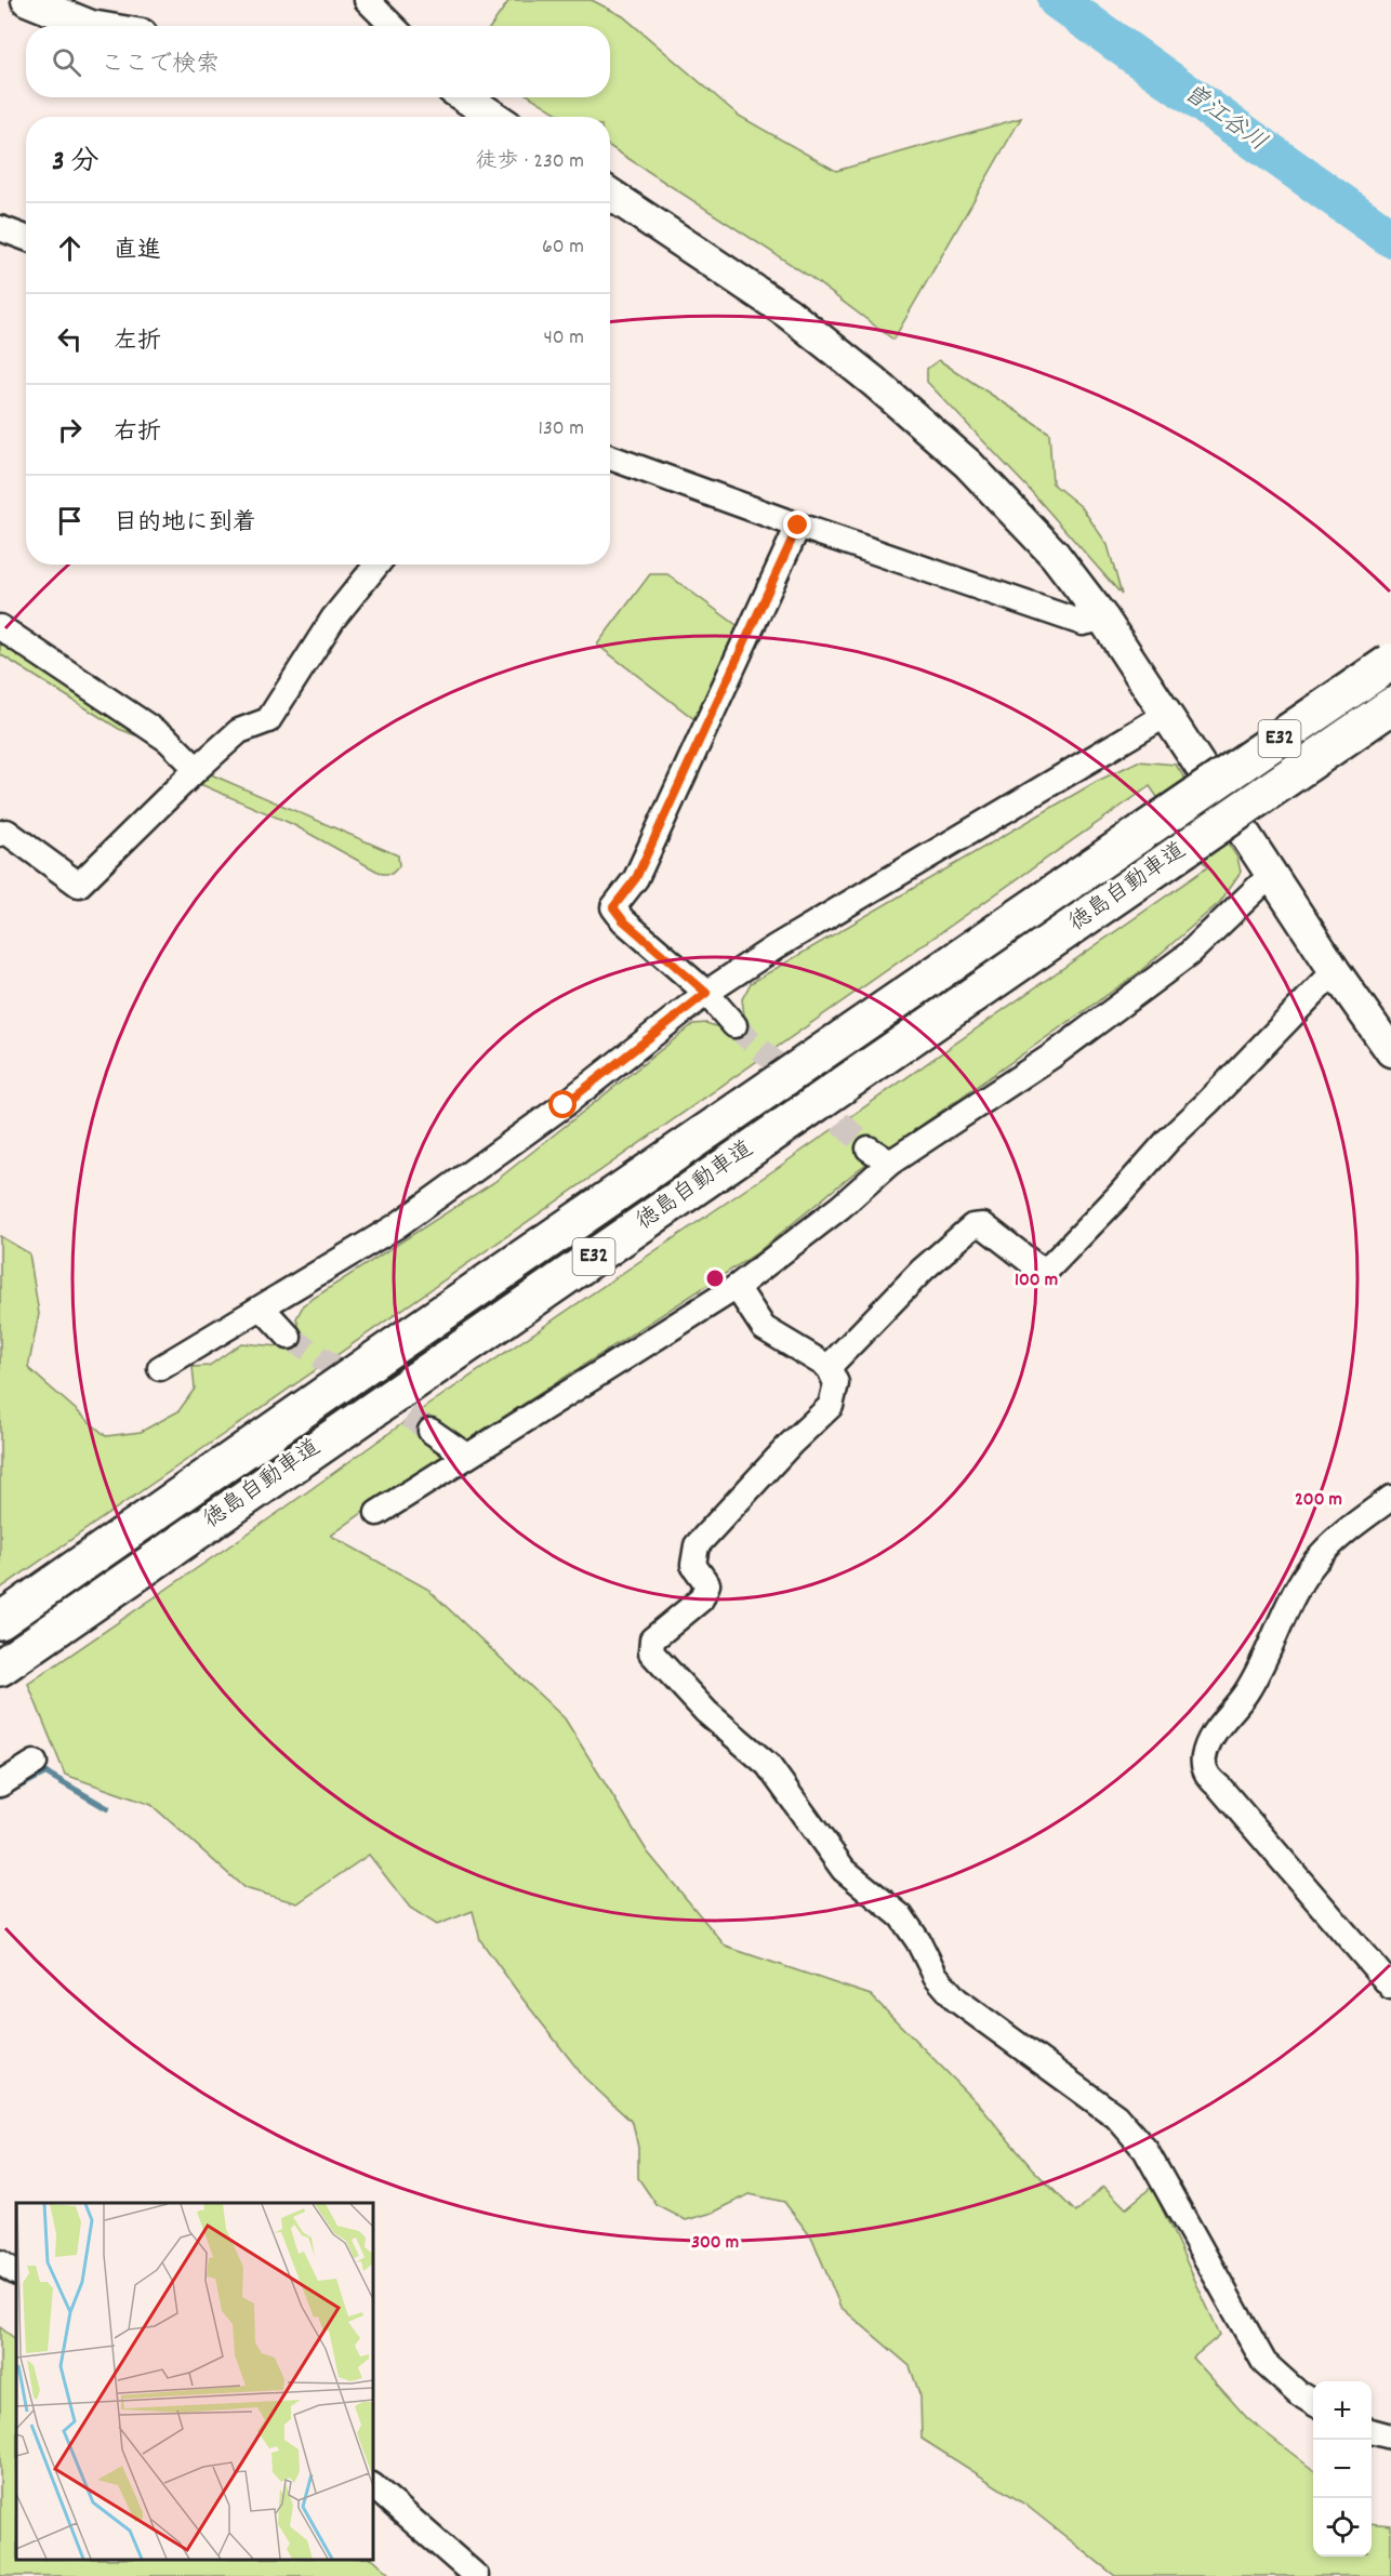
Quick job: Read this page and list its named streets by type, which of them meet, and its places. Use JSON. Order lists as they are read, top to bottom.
{
  "streets": {
    "highway": ["E32", "徳島自動車道"]
  },
  "water": ["曽江谷川"],
  "page": {
    "search": "ここで検索",
    "heading": ["3 分", "徒歩 · 230 m"],
    "list": [
      ["直進", "60 m"],
      ["左折", "40 m"],
      ["右折", "130 m"],
      "目的地に到着"
    ],
    "map_buttons": ["+", "−"]
  },
  "rings": ["100 m", "200 m", "300 m"]
}
